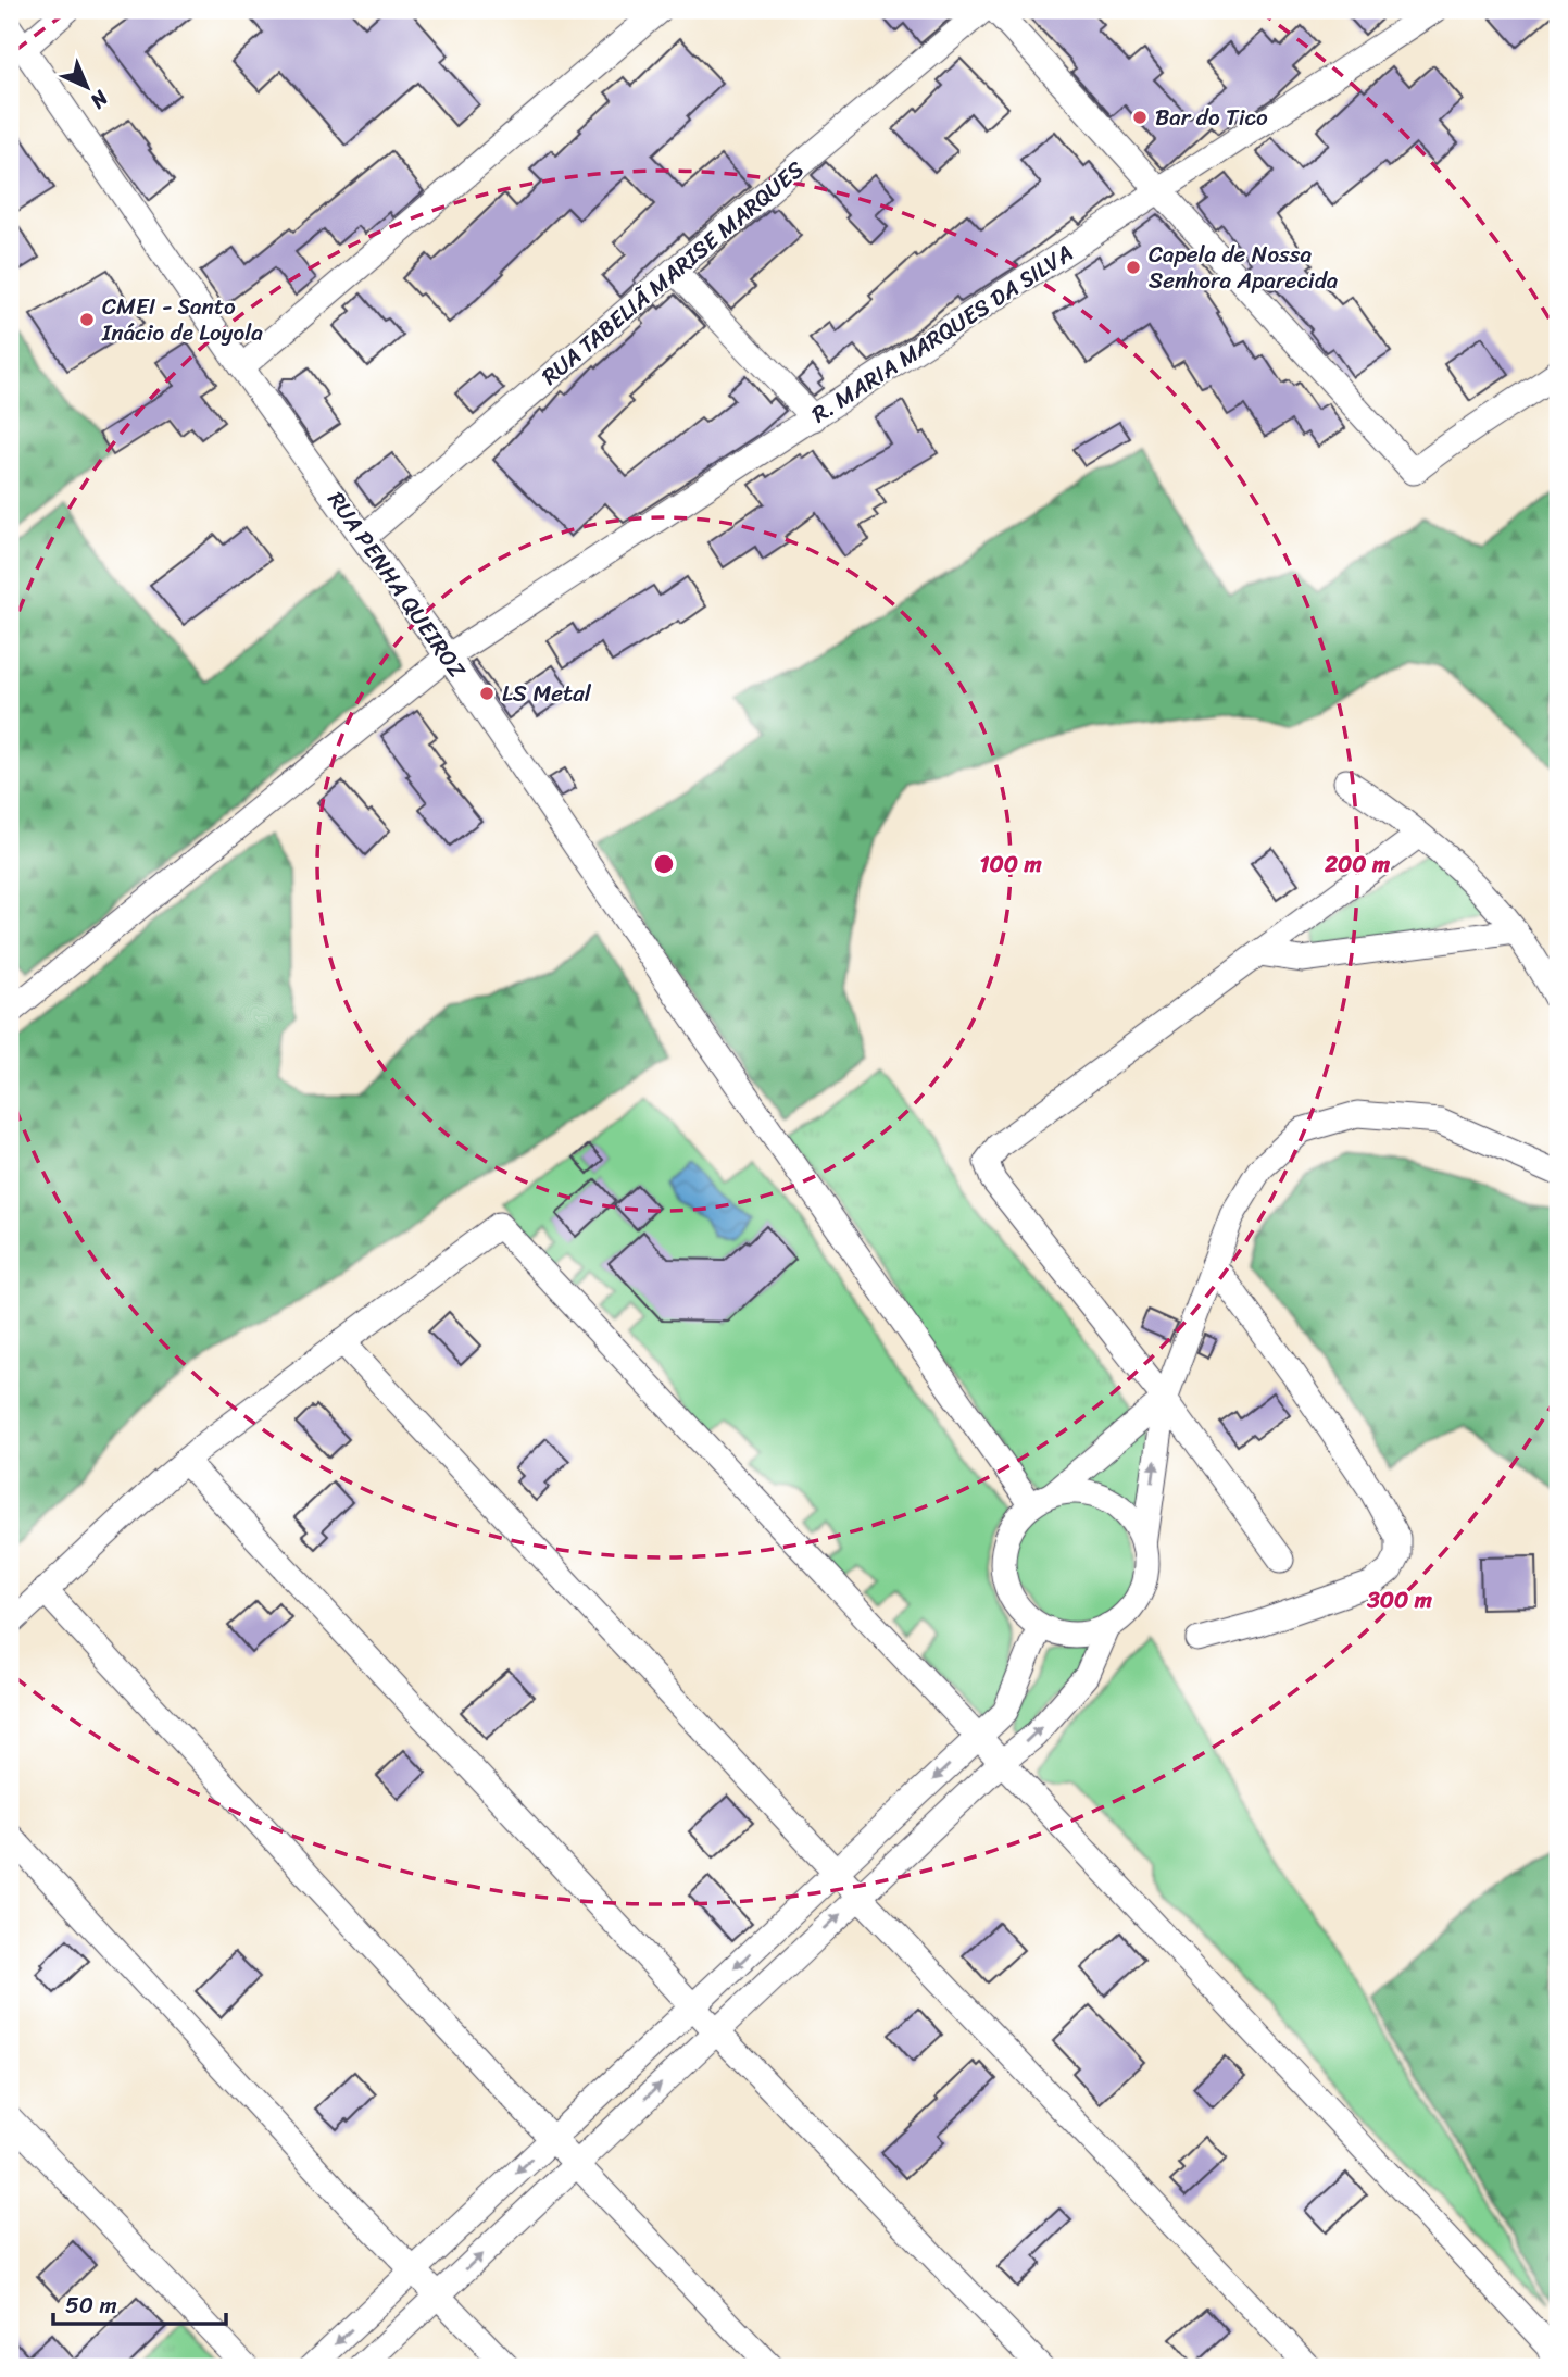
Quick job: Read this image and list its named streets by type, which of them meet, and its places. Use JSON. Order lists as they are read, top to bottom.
{
  "streets": {
    "street": ["RUA TABELIÃ MARISE MARQUES", "R. MARIA MARQUES DA SILVA", "RUA PENHA QUEIROZ"]
  },
  "crossings": [
    ["RUA TABELIÃ MARISE MARQUES", "RUA PENHA QUEIROZ"],
    ["R. MARIA MARQUES DA SILVA", "RUA PENHA QUEIROZ"]
  ],
  "places": [
    "Bar do Tico",
    "Capela de Nossa Senhora Aparecida",
    "CMEI - Santo Inácio de Loyola",
    "LS Metal"
  ],
  "scale_bar": "50 m",
  "north": "bottom right",
  "rings": ["100 m", "200 m", "300 m"]
}
